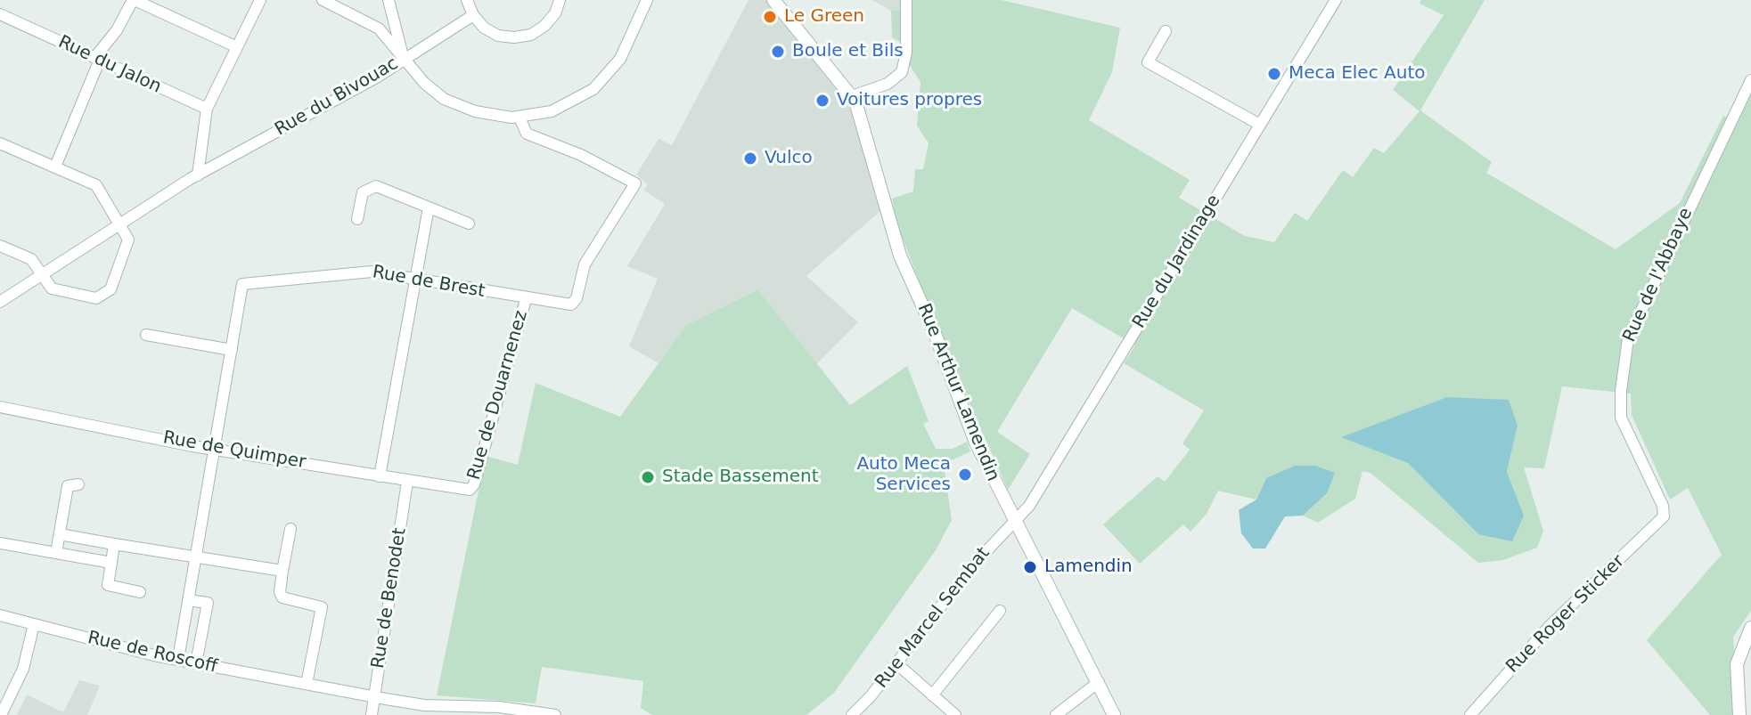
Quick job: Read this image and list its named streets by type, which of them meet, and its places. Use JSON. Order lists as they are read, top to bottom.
{
  "streets": {
    "street": [
      "Rue du Jalon",
      "Rue du Bivouac",
      "Rue du Jardinage",
      "Rue de l'Abbaye",
      "Rue de Brest",
      "Rue Arthur Lamendin",
      "Rue de Douarnenez",
      "Rue de Quimper",
      "Rue de Benodet",
      "Rue Roger Sticker",
      "Rue Marcel Sembat",
      "Rue de Roscoff"
    ]
  },
  "crossings": [
    ["Rue du Jardinage", "Rue Arthur Lamendin"],
    ["Rue du Jardinage", "Rue Marcel Sembat"],
    ["Rue de l'Abbaye", "Rue Roger Sticker"],
    ["Rue de Brest", "Rue de Douarnenez"],
    ["Rue Arthur Lamendin", "Rue Marcel Sembat"],
    ["Rue de Douarnenez", "Rue de Quimper"],
    ["Rue de Quimper", "Rue de Benodet"],
    ["Rue de Benodet", "Rue de Roscoff"]
  ],
  "places": [
    "Le Green",
    "Boule et Bils",
    "Meca Elec Auto",
    "Voitures propres",
    "Vulco",
    "Auto Meca Services",
    "Stade Bassement",
    "Lamendin"
  ]
}
